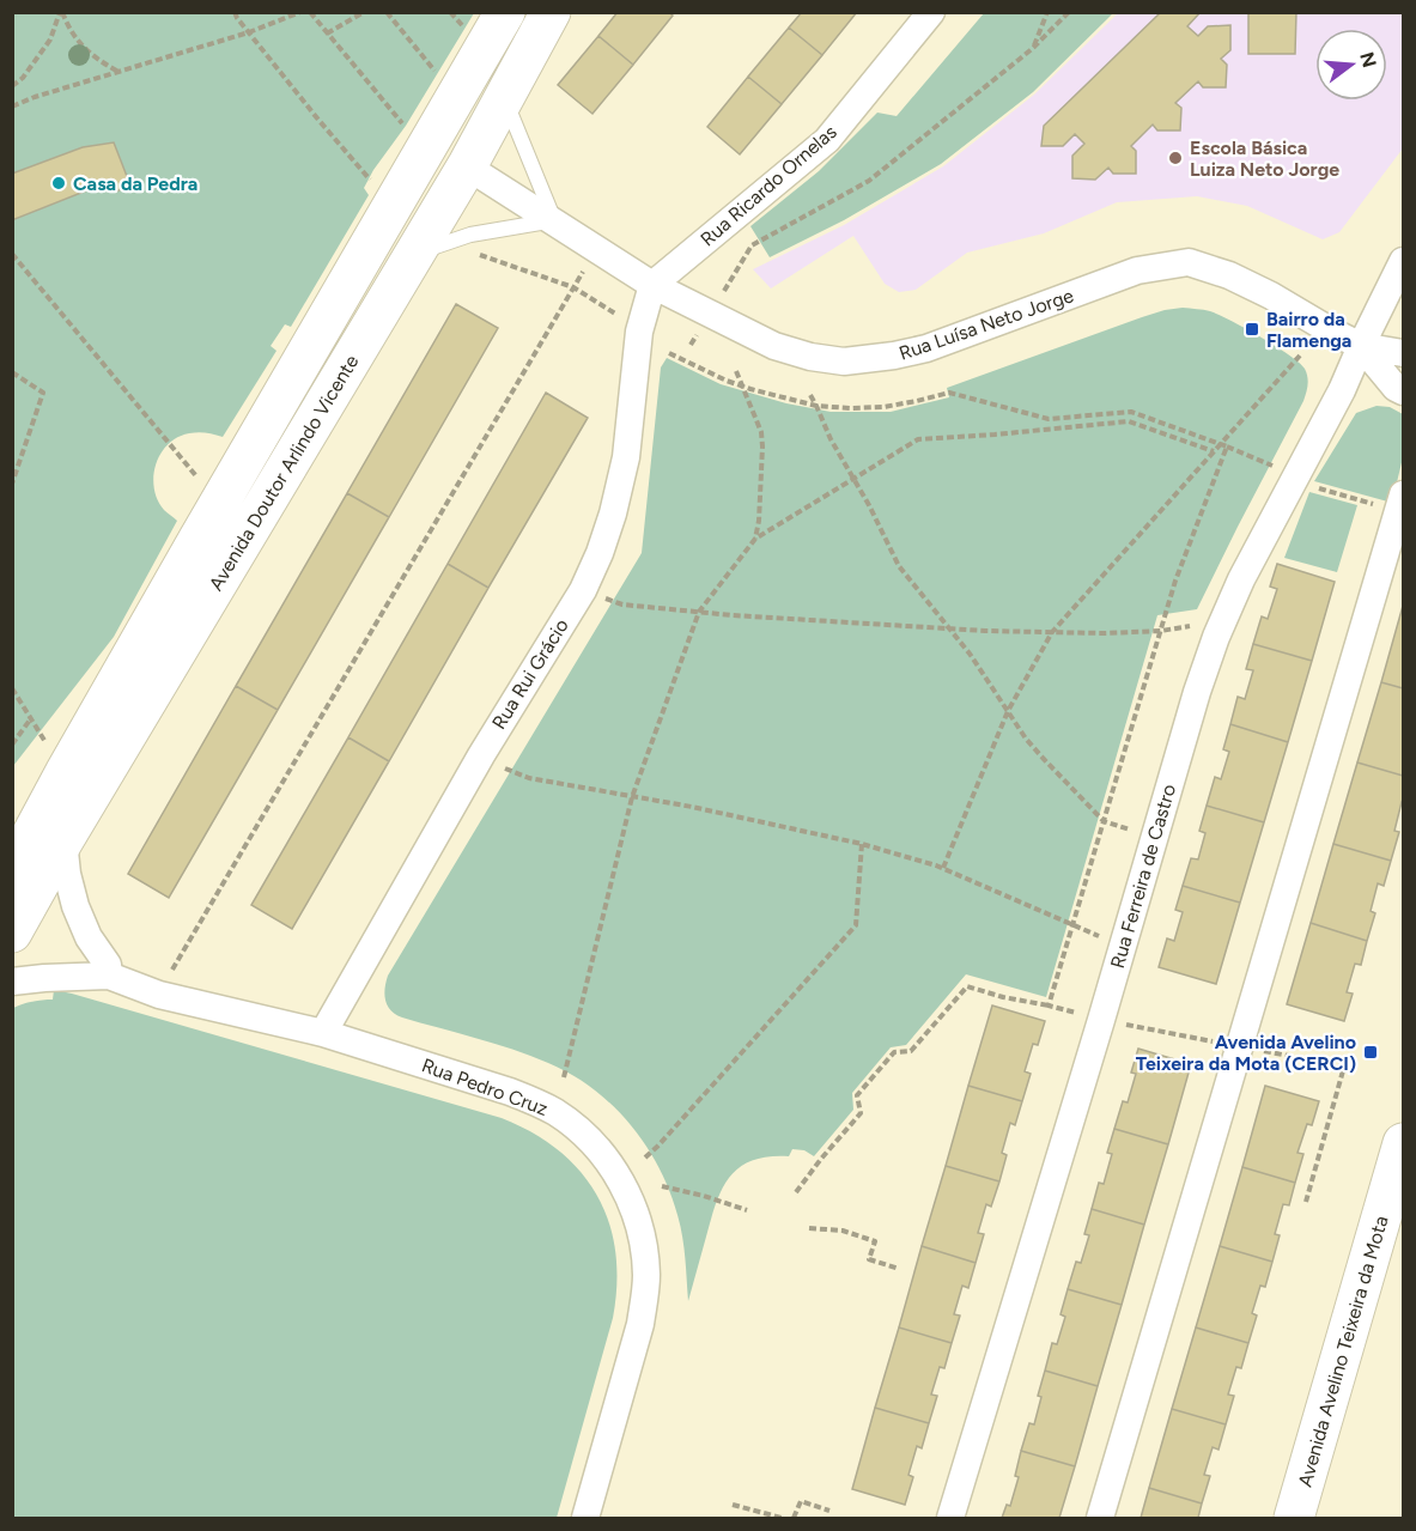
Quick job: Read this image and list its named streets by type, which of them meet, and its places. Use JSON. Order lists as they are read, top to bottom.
{
  "streets": {
    "street": [
      "Rua Ricardo Ornelas",
      "Rua Luísa Neto Jorge",
      "Avenida Doutor Arlindo Vicente",
      "Rua Rui Grácio",
      "Rua Ferreira de Castro",
      "Rua Pedro Cruz",
      "Avenida Avelino Teixeira da Mota"
    ]
  },
  "crossings": [
    ["Rua Ricardo Ornelas", "Rua Luísa Neto Jorge"],
    ["Rua Ricardo Ornelas", "Rua Rui Grácio"],
    ["Rua Luísa Neto Jorge", "Avenida Doutor Arlindo Vicente"],
    ["Rua Luísa Neto Jorge", "Rua Rui Grácio"],
    ["Rua Luísa Neto Jorge", "Rua Ferreira de Castro"],
    ["Rua Rui Grácio", "Rua Pedro Cruz"]
  ],
  "places": {
    "other": ["Escola Básica Luiza Neto Jorge", "Casa da Pedra"],
    "transit": ["Bairro da Flamenga", "Avenida Avelino Teixeira da Mota (CERCI)"]
  },
  "north": "right"
}
